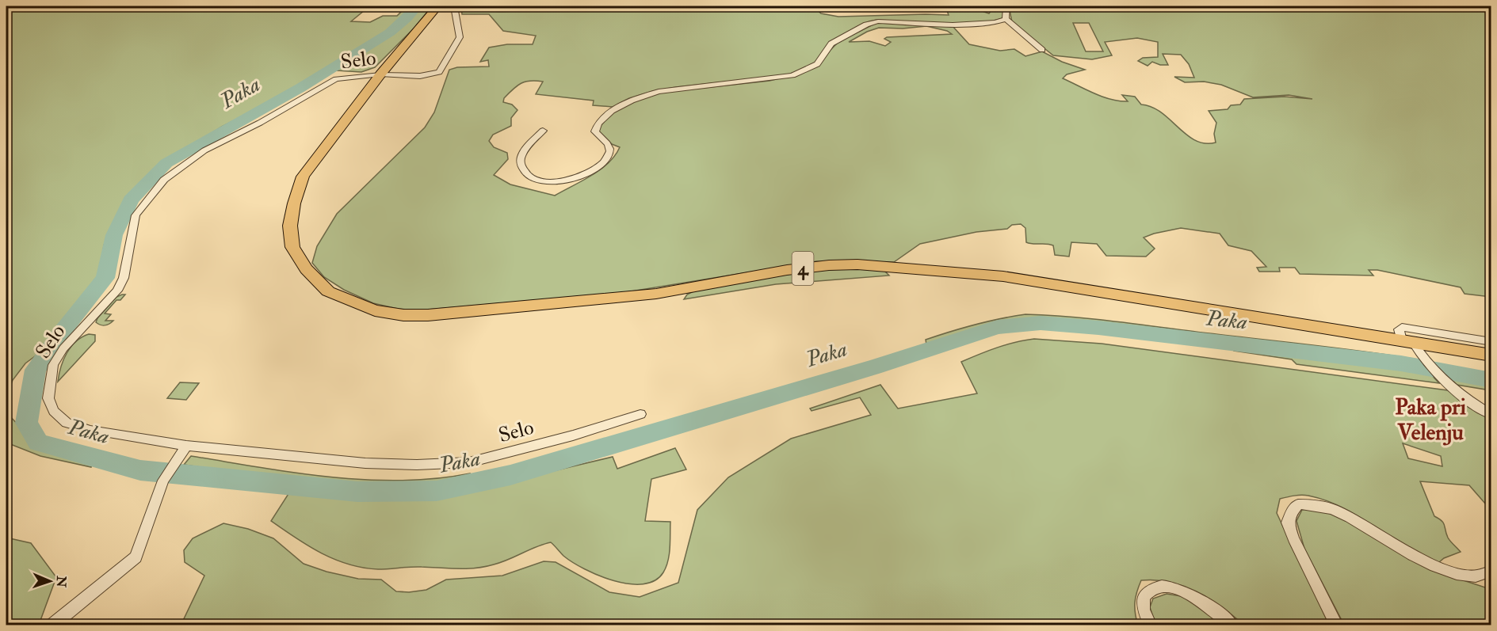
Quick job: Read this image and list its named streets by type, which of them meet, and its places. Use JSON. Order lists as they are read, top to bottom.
{
  "streets": {
    "main road": ["4"],
    "street": ["Selo"]
  },
  "crossings": [
    ["Selo", "4"]
  ],
  "districts": ["Paka pri Velenju"],
  "water": ["Paka"],
  "north": "right"
}
